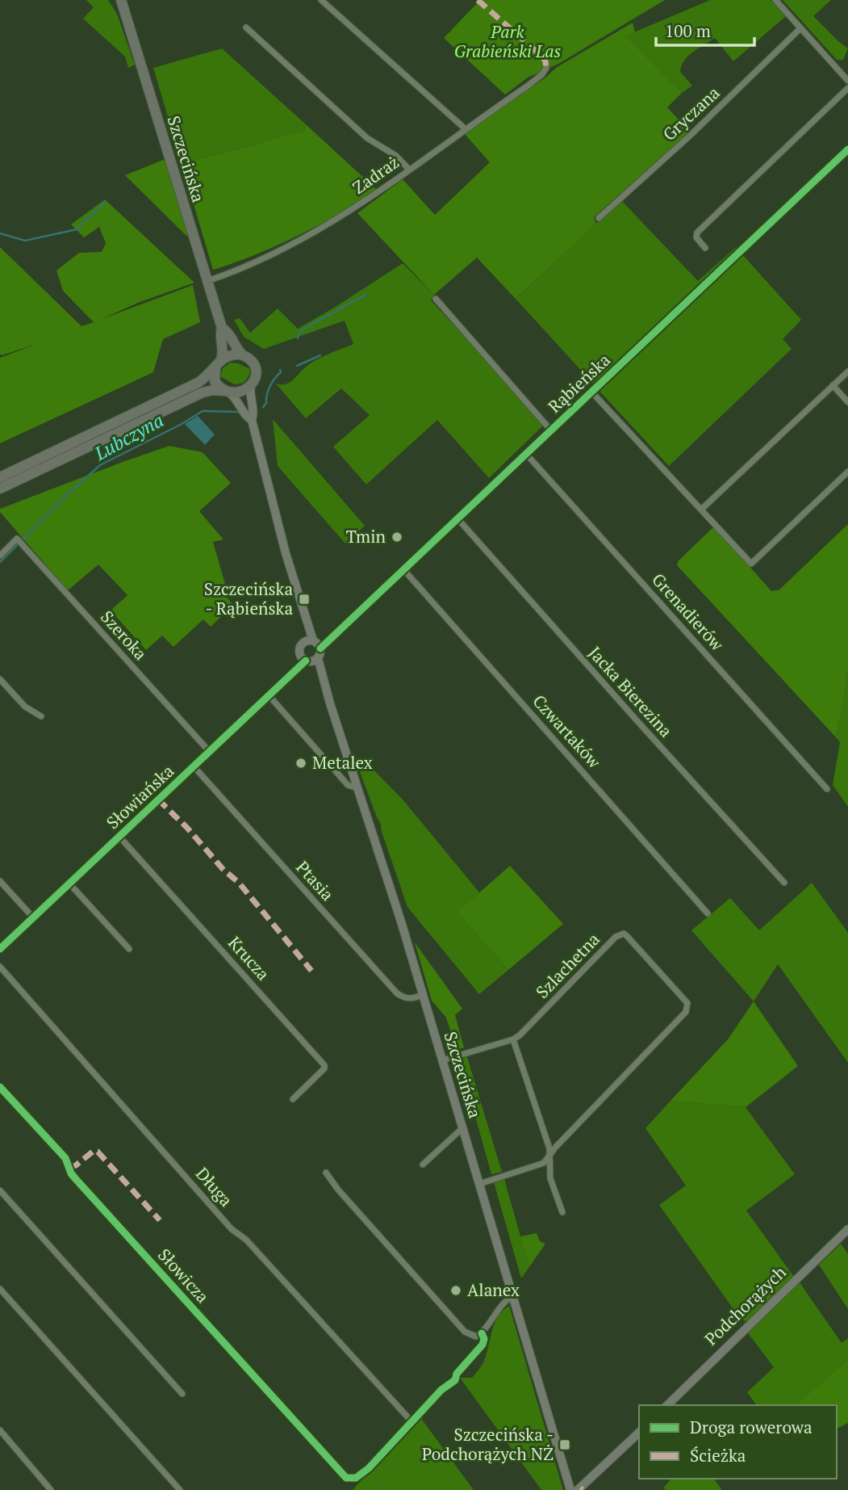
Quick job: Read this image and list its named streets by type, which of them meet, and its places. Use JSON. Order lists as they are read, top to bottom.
{
  "streets": {
    "main road": ["Szczecińska"],
    "street": [
      "Gryczana",
      "Zadraż",
      "Rąbieńska",
      "Grenadierów",
      "Szeroka",
      "Jacka Bierezina",
      "Czwartaków",
      "Słowiańska",
      "Ptasia",
      "Krucza",
      "Szlachetna",
      "Długa",
      "Słowicza",
      "Podchorążych"
    ]
  },
  "crossings": [
    ["Szczecińska", "Zadraż"],
    ["Szczecińska", "Rąbieńska"],
    ["Szczecińska", "Słowiańska"],
    ["Szczecińska", "Ptasia"],
    ["Szczecińska", "Szlachetna"],
    ["Rąbieńska", "Grenadierów"],
    ["Rąbieńska", "Jacka Bierezina"],
    ["Rąbieńska", "Czwartaków"],
    ["Rąbieńska", "Słowiańska"],
    ["Szeroka", "Słowiańska"],
    ["Słowiańska", "Ptasia"],
    ["Słowiańska", "Krucza"],
    ["Długa", "Słowicza"]
  ],
  "water": ["Lubczyna"],
  "parks": ["Park Grabieński Las"],
  "places": {
    "other": ["Tmin", "Metalex", "Alanex"],
    "transit": ["Szczecińska - Rąbieńska", "Szczecińska - Podchorążych NŻ"]
  },
  "legend": ["Droga rowerowa", "Ścieżka"],
  "scale_bar": "100 m"
}
